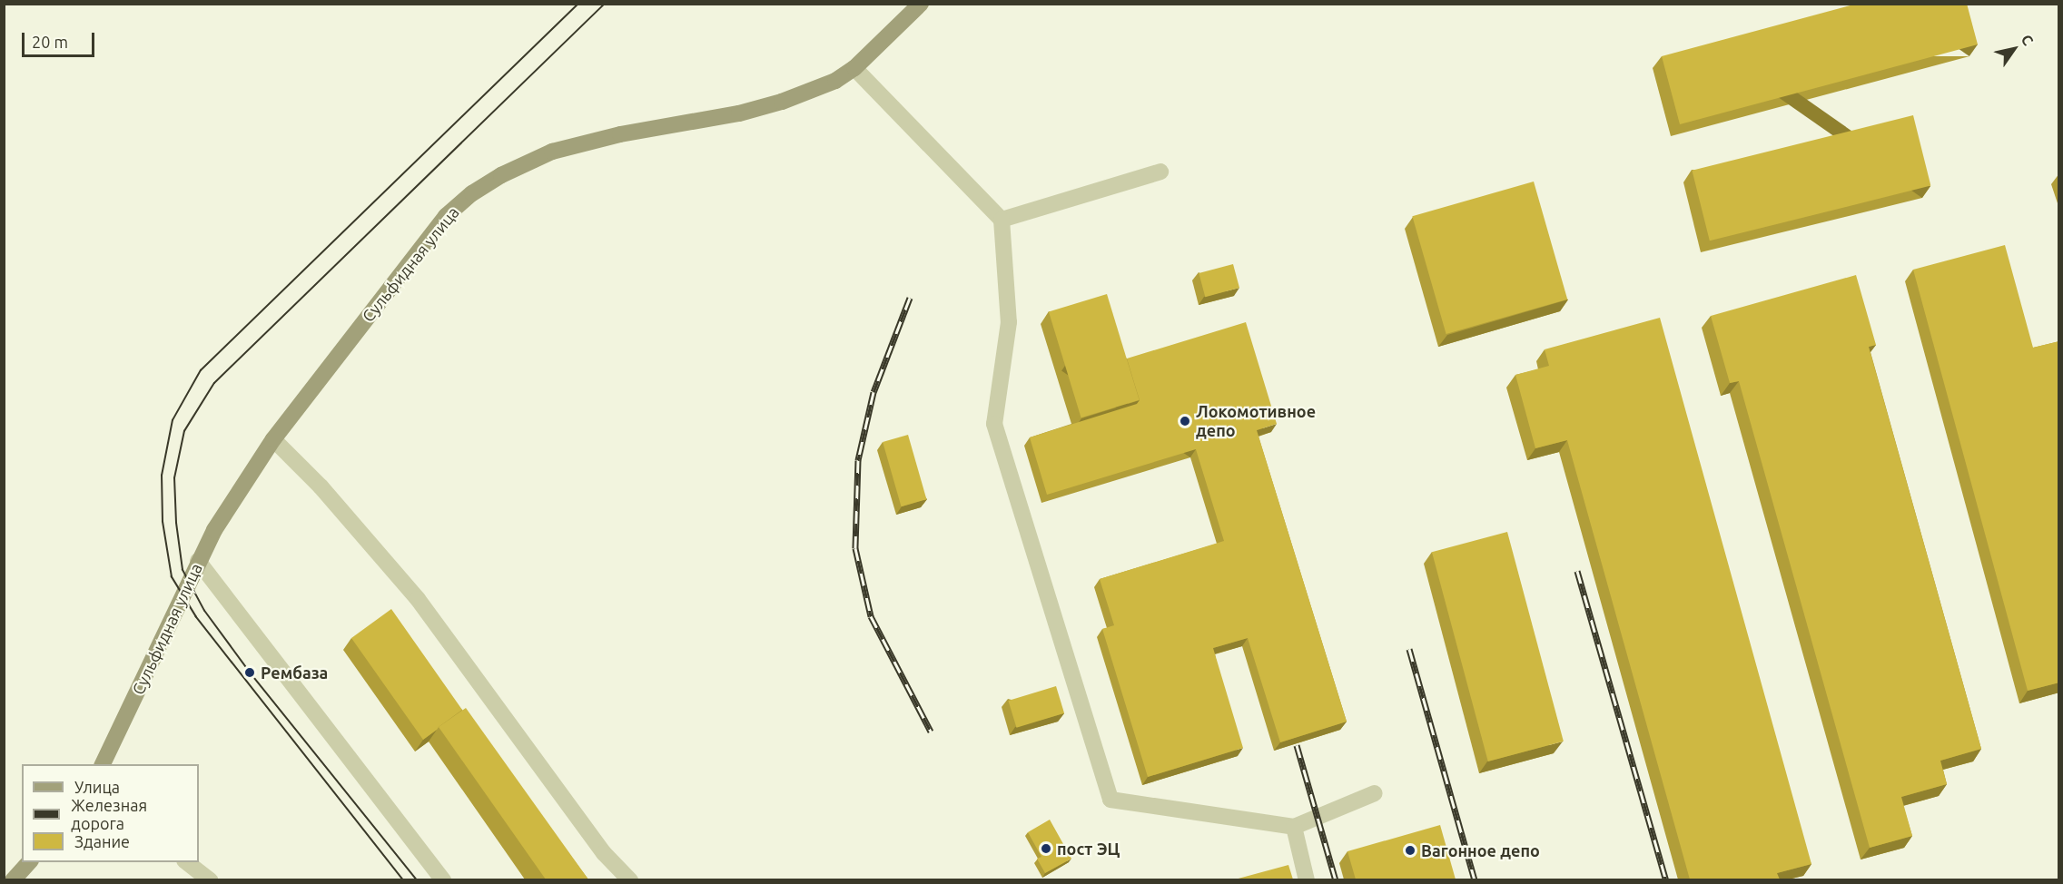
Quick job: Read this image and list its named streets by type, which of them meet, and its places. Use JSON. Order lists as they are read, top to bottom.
{
  "streets": {
    "street": ["Сульфидная улица"]
  },
  "places": [
    "Локомотивное депо",
    "Рембаза",
    "пост ЭЦ",
    "Вагонное депо"
  ],
  "legend": ["Улица", "Железная дорога", "Здание"],
  "scale_bar": "20 m",
  "north": "top right"
}
